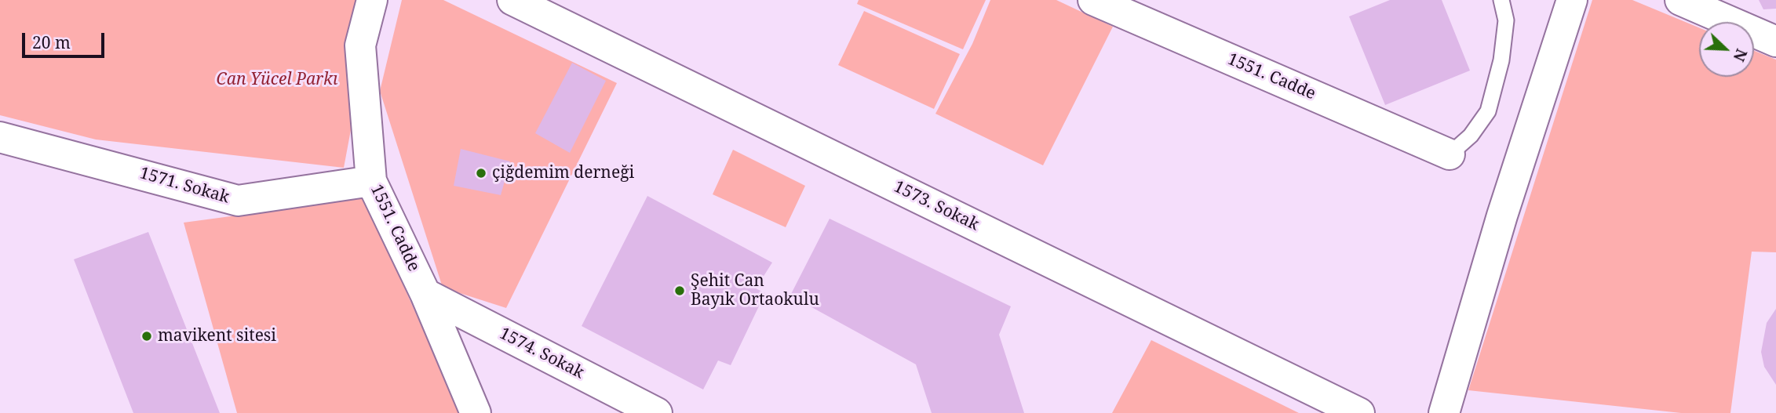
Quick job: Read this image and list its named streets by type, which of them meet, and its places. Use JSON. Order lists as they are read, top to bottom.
{
  "streets": {
    "street": [
      "1551. Cadde",
      "1571. Sokak",
      "1573. Sokak",
      "1574. Sokak"
    ]
  },
  "crossings": [
    ["1551. Cadde", "1571. Sokak"],
    ["1551. Cadde", "1574. Sokak"]
  ],
  "parks": ["Can Yücel Parkı"],
  "places": ["çiğdemim derneği", "Şehit Can Bayık Ortaokulu", "mavikent sitesi"],
  "scale_bar": "20 m",
  "north": "bottom right"
}
